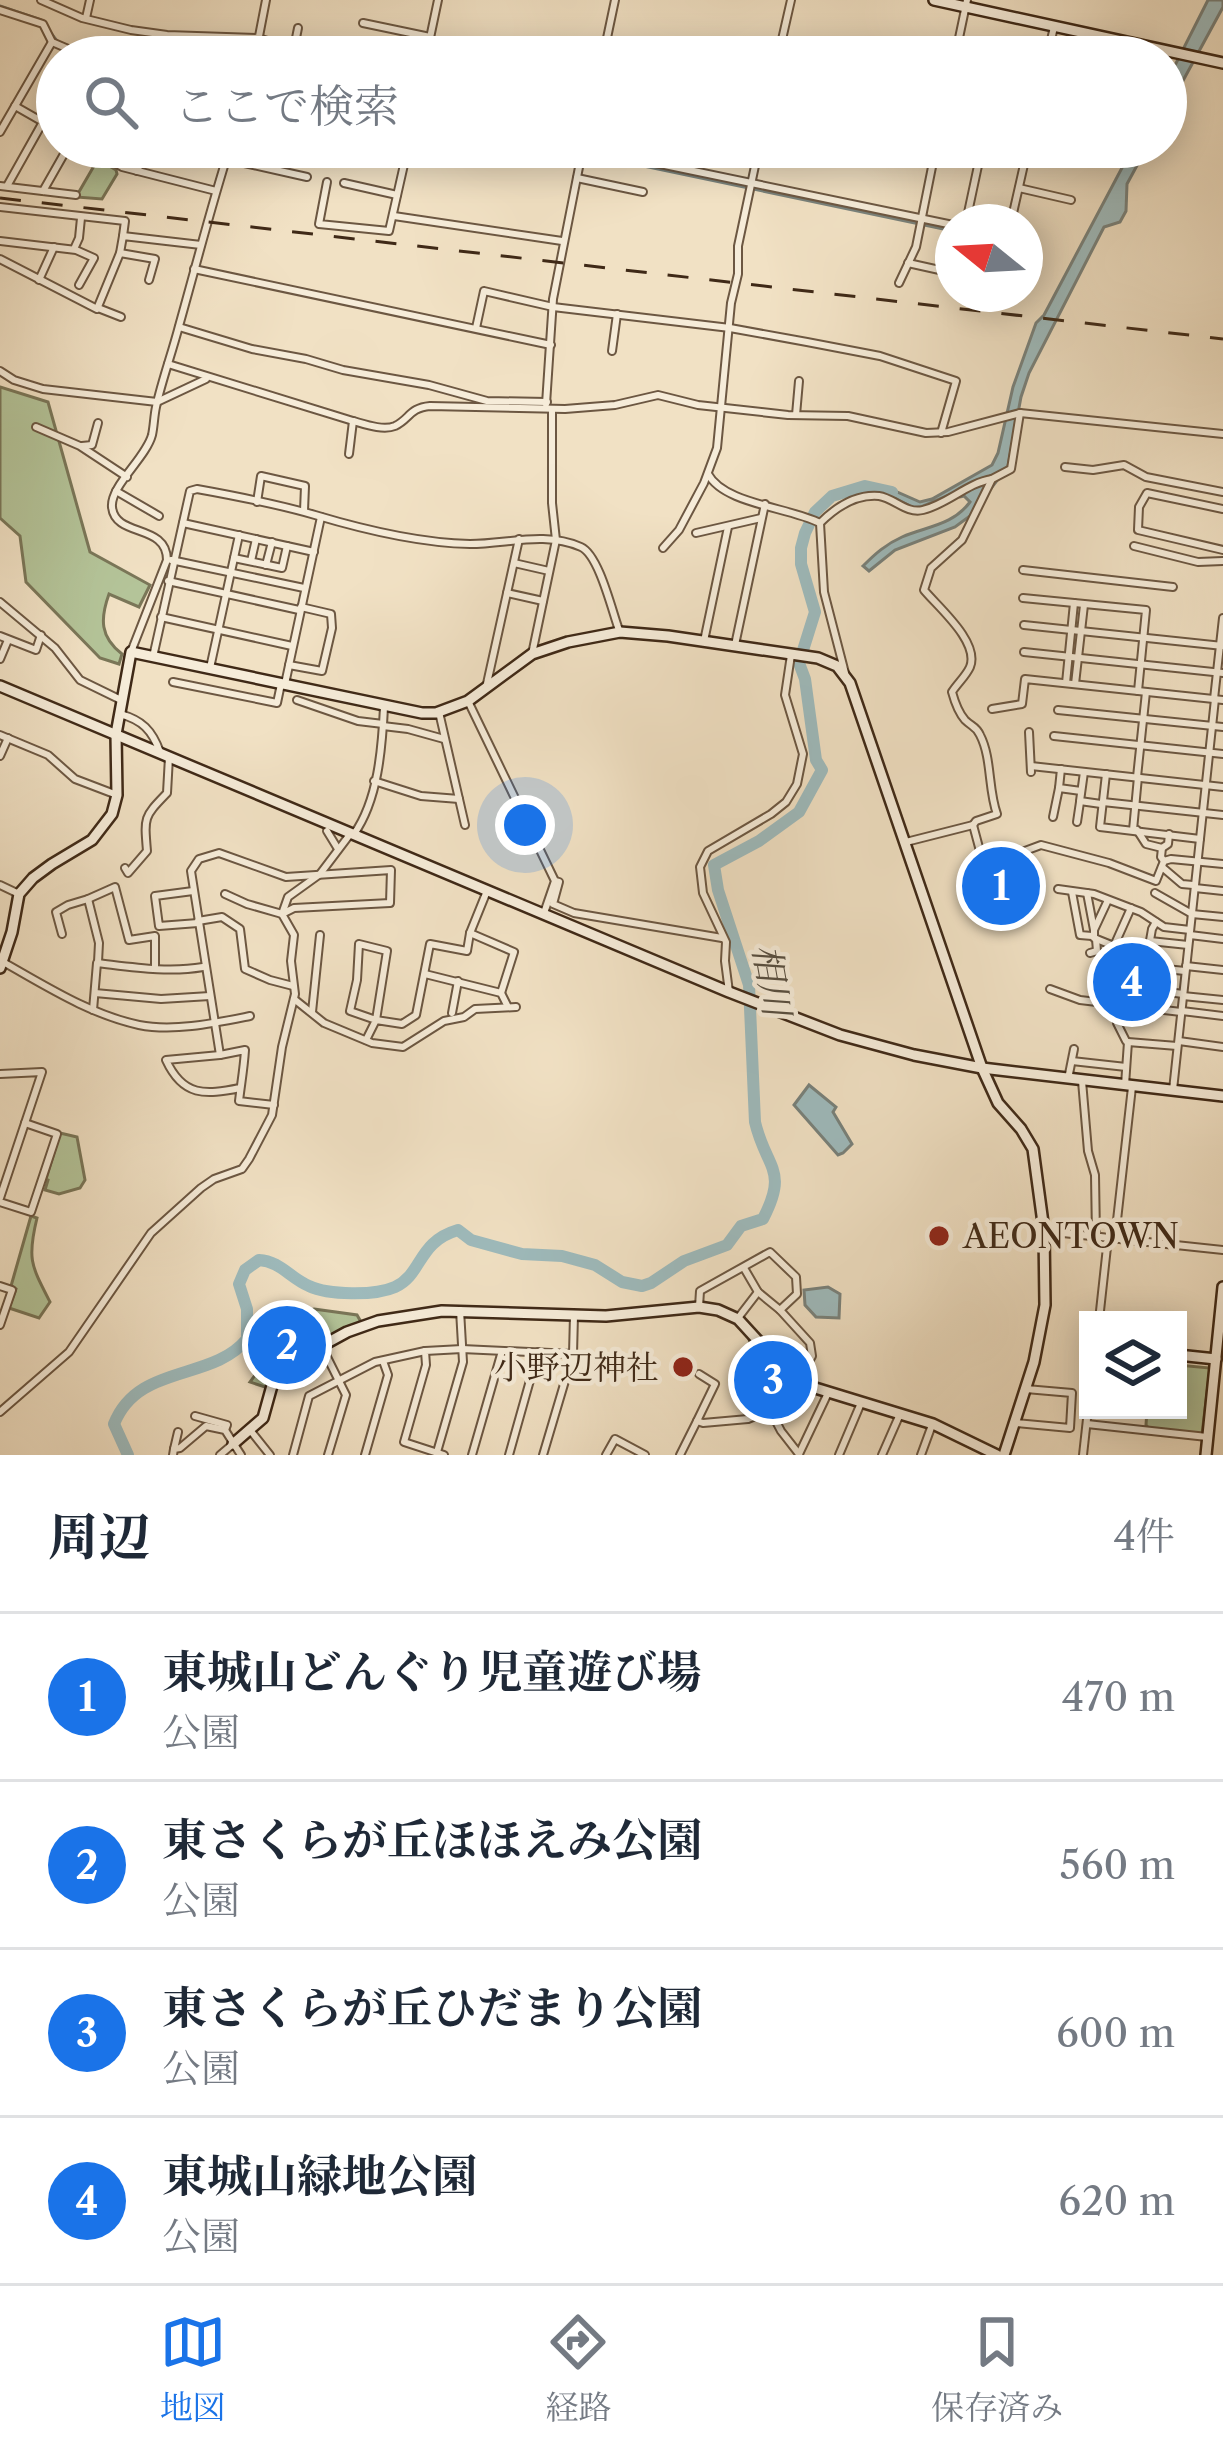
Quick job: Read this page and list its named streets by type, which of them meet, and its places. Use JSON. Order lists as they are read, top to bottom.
{
  "water": ["相川"],
  "places": ["AEONTOWN", "小野辺神社"],
  "north": "left",
  "page": {
    "search": "ここで検索",
    "pins": [
      "1",
      "4",
      "2",
      "3"
    ],
    "heading": ["周辺", "4件"],
    "list": [
      {
        "mark": "1",
        "name": "東城山どんぐり児童遊び場",
        "note": "公園",
        "value": "470 m"
      },
      {
        "mark": "2",
        "name": "東さくらが丘ほほえみ公園",
        "note": "公園",
        "value": "560 m"
      },
      {
        "mark": "3",
        "name": "東さくらが丘ひだまり公園",
        "note": "公園",
        "value": "600 m"
      },
      {
        "mark": "4",
        "name": "東城山緑地公園",
        "note": "公園",
        "value": "620 m"
      }
    ],
    "nav": ["地図", "経路", "保存済み"]
  }
}
